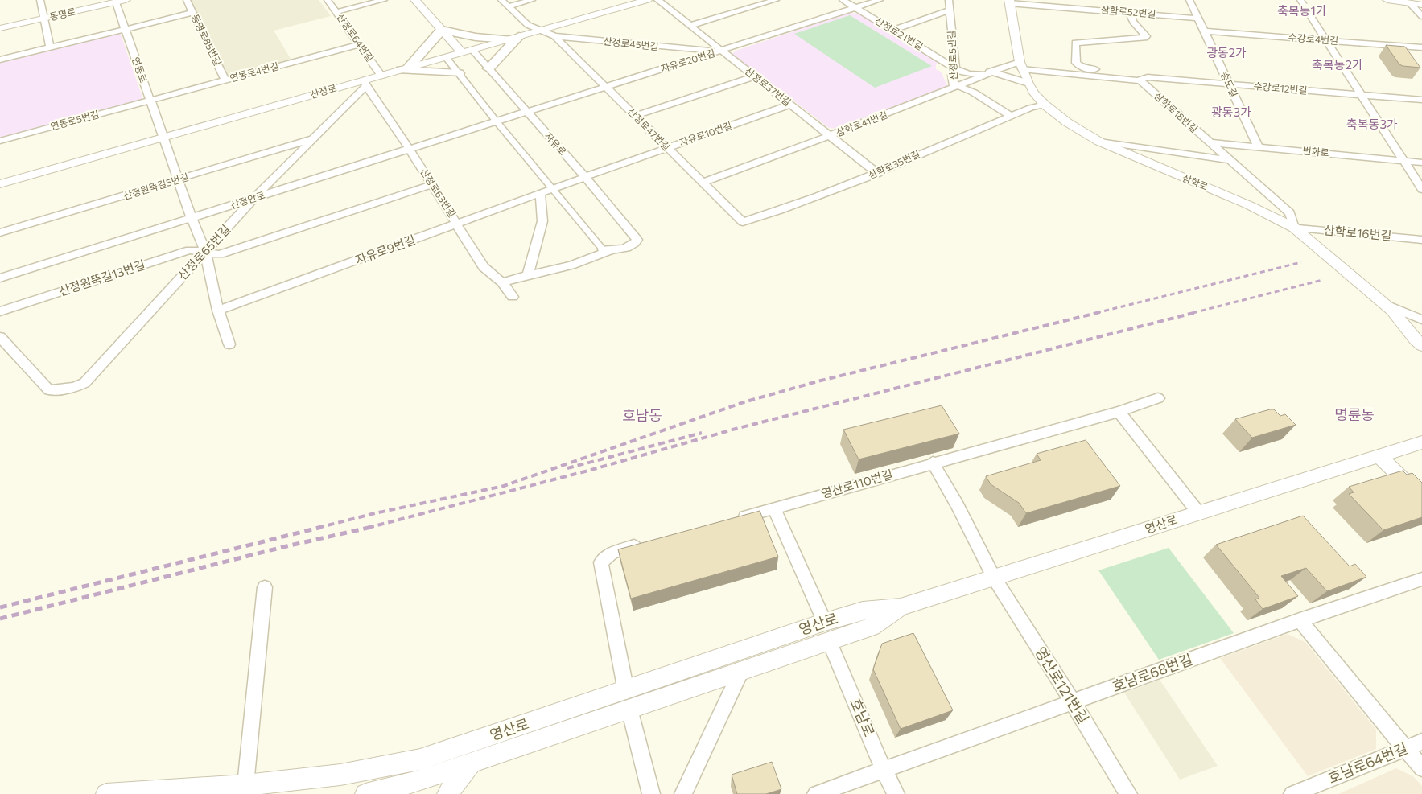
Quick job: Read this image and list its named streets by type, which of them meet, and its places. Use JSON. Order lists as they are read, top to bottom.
{
  "streets": {
    "street": [
      "삼학로52번길",
      "동명로",
      "산정로21번길",
      "산정로64번길",
      "수강로4번길",
      "동명로85번길",
      "산정로45번길",
      "산정로5번길",
      "자유로20번길",
      "연동로",
      "연동로4번길",
      "송도길",
      "산정로37번길",
      "수강로12번길",
      "산정로",
      "삼학로18번길",
      "연동로5번길",
      "삼학로41번길",
      "산정로47번길",
      "자유로10번길",
      "자유로",
      "번화로",
      "삼학로35번길",
      "삼학로",
      "산정원뚝길5번길",
      "산정로63번길",
      "산정안로",
      "삼학로16번길",
      "자유로9번길",
      "산정로65번길",
      "산정원뚝길13번길",
      "영산로110번길",
      "영산로",
      "호남로68번길",
      "영산로121번길",
      "호남로",
      "호남로64번길"
    ]
  },
  "crossings": [
    ["삼학로52번길", "송도길"],
    ["삼학로52번길", "삼학로"],
    ["동명로", "연동로"],
    ["산정로21번길", "산정로5번길"],
    ["산정로21번길", "자유로20번길"],
    ["산정로21번길", "삼학로41번길"],
    ["산정로64번길", "연동로4번길"],
    ["산정로64번길", "산정로"],
    ["수강로4번길", "송도길"],
    ["동명로85번길", "연동로4번길"],
    ["산정로45번길", "자유로20번길"],
    ["산정로45번길", "산정로37번길"],
    ["산정로45번길", "산정로"],
    ["산정로45번길", "산정로47번길"],
    ["산정로5번길", "삼학로41번길"],
    ["자유로20번길", "산정로37번길"],
    ["자유로20번길", "산정로47번길"],
    ["자유로20번길", "자유로"],
    ["자유로20번길", "산정안로"],
    ["연동로", "연동로4번길"],
    ["연동로", "산정로"],
    ["연동로", "연동로5번길"],
    ["연동로", "산정원뚝길5번길"],
    ["연동로", "산정안로"],
    ["연동로", "자유로9번길"],
    ["연동로", "산정로65번길"],
    ["연동로", "산정원뚝길13번길"],
    ["연동로4번길", "연동로5번길"],
    ["송도길", "수강로12번길"],
    ["송도길", "번화로"],
    ["산정로37번길", "삼학로41번길"],
    ["산정로37번길", "자유로10번길"],
    ["산정로37번길", "삼학로35번길"],
    ["수강로12번길", "삼학로18번길"],
    ["산정로", "자유로"],
    ["산정로", "산정로63번길"],
    ["산정로", "산정로65번길"],
    ["삼학로18번길", "번화로"],
    ["삼학로18번길", "삼학로"],
    ["삼학로18번길", "삼학로16번길"],
    ["삼학로41번길", "산정로47번길"],
    ["삼학로41번길", "삼학로"],
    ["산정로47번길", "자유로10번길"],
    ["산정로47번길", "삼학로35번길"],
    ["자유로10번길", "자유로"],
    ["자유로10번길", "자유로9번길"],
    ["삼학로35번길", "삼학로"],
    ["삼학로", "삼학로16번길"],
    ["산정원뚝길5번길", "산정로65번길"],
    ["산정로63번길", "산정안로"],
    ["산정로63번길", "자유로9번길"],
    ["산정로63번길", "산정로65번길"],
    ["산정로63번길", "산정원뚝길13번길"],
    ["산정안로", "산정로65번길"],
    ["산정로65번길", "산정원뚝길13번길"],
    ["영산로110번길", "영산로121번길"],
    ["영산로", "영산로121번길"],
    ["영산로", "호남로"],
    ["호남로68번길", "영산로121번길"],
    ["호남로68번길", "호남로"]
  ],
  "districts": [
    "축복동1가",
    "광동2가",
    "축복동2가",
    "광동3가",
    "축복동3가",
    "명륜동",
    "호남동"
  ]
}
